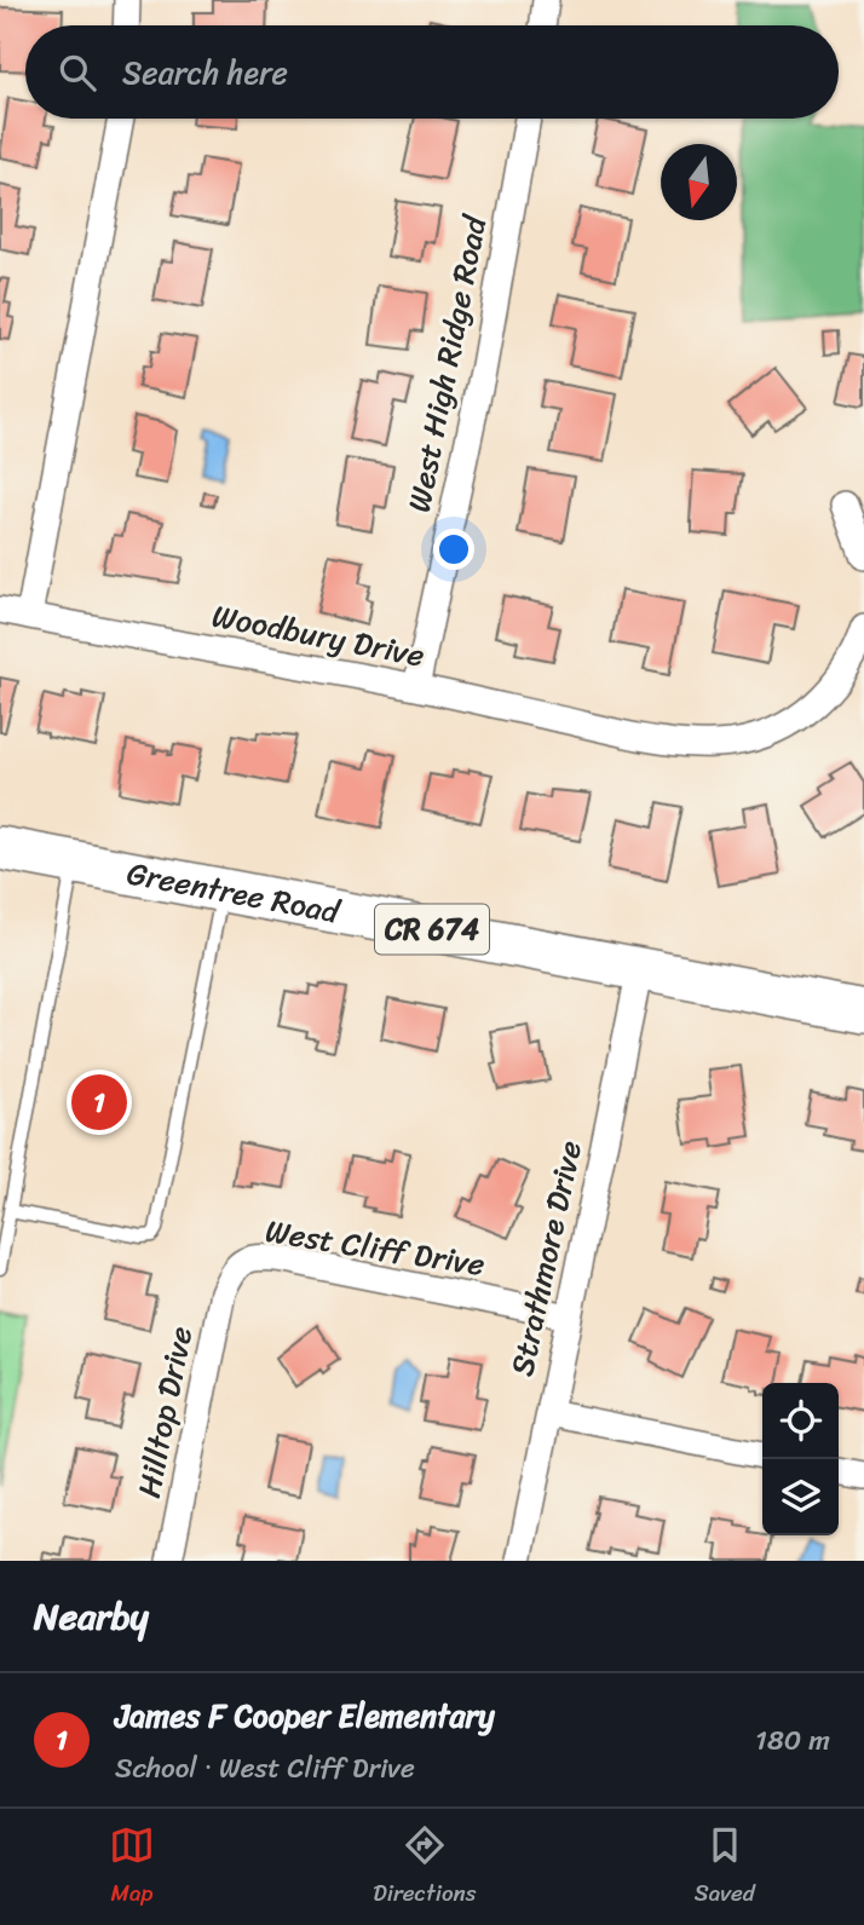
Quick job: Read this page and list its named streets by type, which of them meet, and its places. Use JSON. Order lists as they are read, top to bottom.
{
  "streets": {
    "main road": ["Greentree Road", "CR 674"],
    "street": [
      "West High Ridge Road",
      "Woodbury Drive",
      "West Cliff Drive",
      "Strathmore Drive",
      "Hilltop Drive"
    ]
  },
  "crossings": [
    ["West High Ridge Road", "Woodbury Drive"],
    ["Greentree Road", "Strathmore Drive"],
    ["West Cliff Drive", "Strathmore Drive"],
    ["West Cliff Drive", "Hilltop Drive"]
  ],
  "north": "bottom",
  "page": {
    "search": "Search here",
    "pins": "1",
    "heading": "Nearby",
    "list": [
      {
        "mark": "1",
        "name": "James F Cooper Elementary",
        "note": "School · West Cliff Drive",
        "value": "180 m"
      }
    ],
    "nav": ["Map", "Directions", "Saved"]
  }
}
